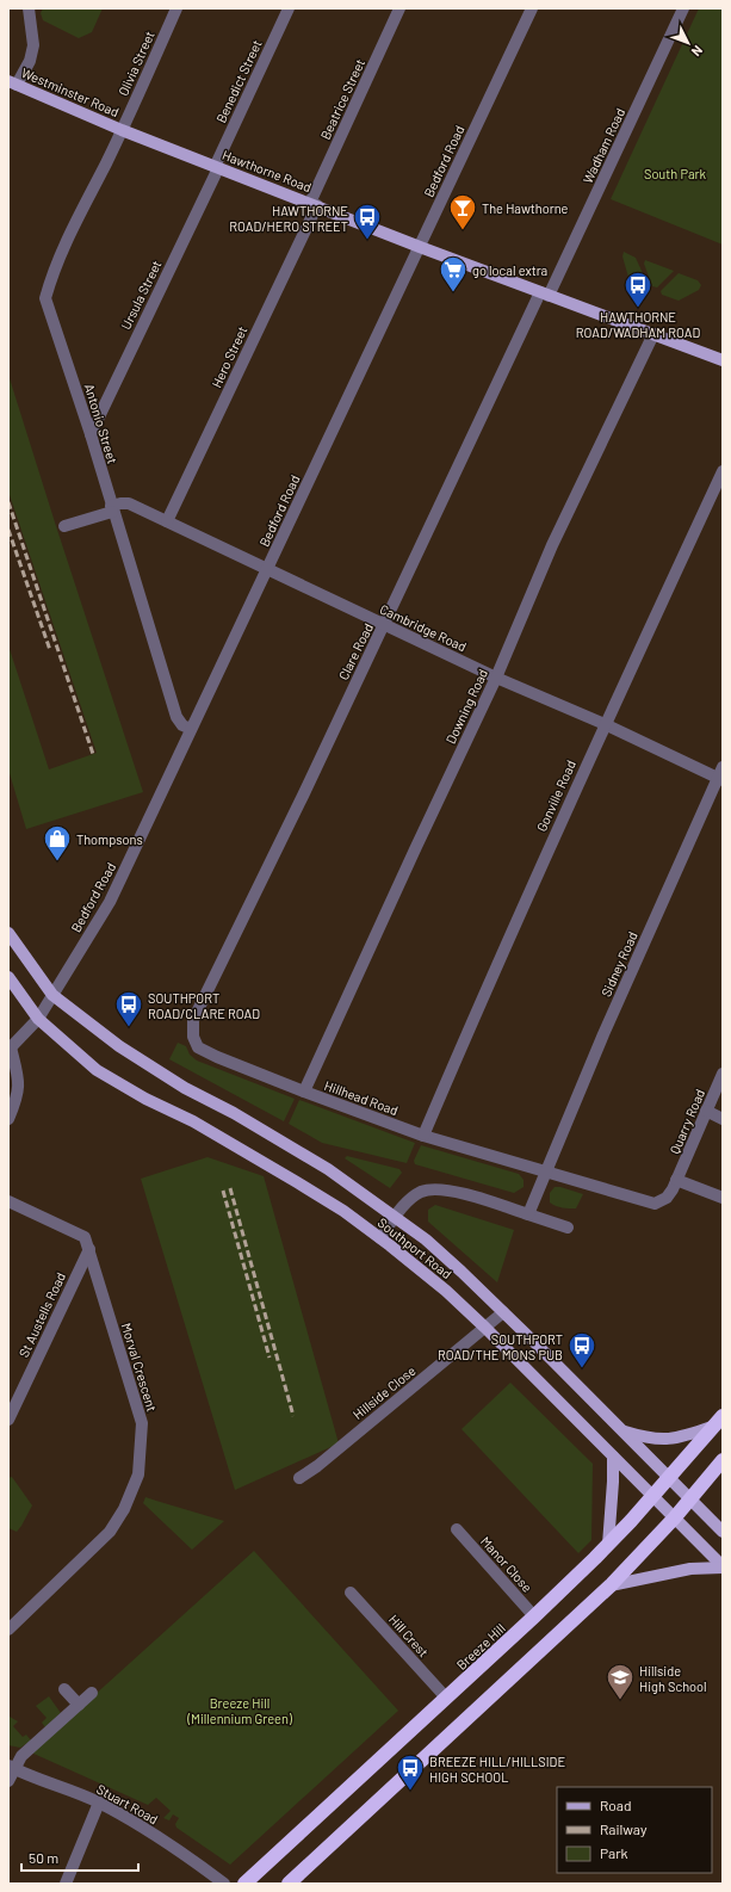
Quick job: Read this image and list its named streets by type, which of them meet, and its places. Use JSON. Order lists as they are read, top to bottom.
{
  "streets": {
    "highway": ["Breeze Hill"],
    "main road": ["Westminster Road", "Hawthorne Road", "Southport Road"],
    "street": [
      "Olivia Street",
      "Benedict Street",
      "Beatrice Street",
      "Wadham Road",
      "Bedford Road",
      "Ursula Street",
      "Hero Street",
      "Antonio Street",
      "Cambridge Road",
      "Clare Road",
      "Downing Road",
      "Gonville Road",
      "Sidney Road",
      "Hillhead Road",
      "Quarry Road",
      "St Austells Road",
      "Morval Crescent",
      "Hillside Close",
      "Manor Close",
      "Hill Crest",
      "Stuart Road"
    ]
  },
  "crossings": [
    ["Olivia Street", "Westminster Road"],
    ["Olivia Street", "Hawthorne Road"],
    ["Olivia Street", "Antonio Street"],
    ["Benedict Street", "Hawthorne Road"],
    ["Benedict Street", "Ursula Street"],
    ["Westminster Road", "Hawthorne Road"],
    ["Westminster Road", "Antonio Street"],
    ["Beatrice Street", "Hawthorne Road"],
    ["Beatrice Street", "Hero Street"],
    ["Wadham Road", "Hawthorne Road"],
    ["Wadham Road", "Clare Road"],
    ["Bedford Road", "Hawthorne Road"],
    ["Bedford Road", "Antonio Street"],
    ["Bedford Road", "Cambridge Road"],
    ["Bedford Road", "Southport Road"],
    ["Hawthorne Road", "Ursula Street"],
    ["Hawthorne Road", "Hero Street"],
    ["Hawthorne Road", "Antonio Street"],
    ["Hawthorne Road", "Clare Road"],
    ["Hawthorne Road", "Downing Road"],
    ["Ursula Street", "Antonio Street"],
    ["Hero Street", "Cambridge Road"],
    ["Antonio Street", "Cambridge Road"],
    ["Cambridge Road", "Clare Road"],
    ["Cambridge Road", "Downing Road"],
    ["Cambridge Road", "Gonville Road"],
    ["Cambridge Road", "Sidney Road"],
    ["Clare Road", "Hillhead Road"],
    ["Downing Road", "Hillhead Road"],
    ["Gonville Road", "Hillhead Road"],
    ["Sidney Road", "Hillhead Road"],
    ["Hillhead Road", "Quarry Road"],
    ["Southport Road", "Hillside Close"],
    ["Southport Road", "Breeze Hill"],
    ["St Austells Road", "Morval Crescent"],
    ["Manor Close", "Breeze Hill"],
    ["Hill Crest", "Breeze Hill"]
  ],
  "parks": ["South Park", "Breeze Hill (Millennium Green)"],
  "places": {
    "bar": ["The Hawthorne"],
    "bus stop": [
      "HAWTHORNE ROAD/HERO STREET",
      "HAWTHORNE ROAD/WADHAM ROAD",
      "SOUTHPORT ROAD/CLARE ROAD",
      "SOUTHPORT ROAD/THE MONS PUB",
      "BREEZE HILL/HILLSIDE HIGH SCHOOL"
    ],
    "supermarket": ["go local extra"],
    "shop": ["Thompsons"],
    "school or university": ["Hillside High School"]
  },
  "legend": ["Road", "Railway", "Park"],
  "scale_bar": "50 m",
  "north": "bottom right"
}
